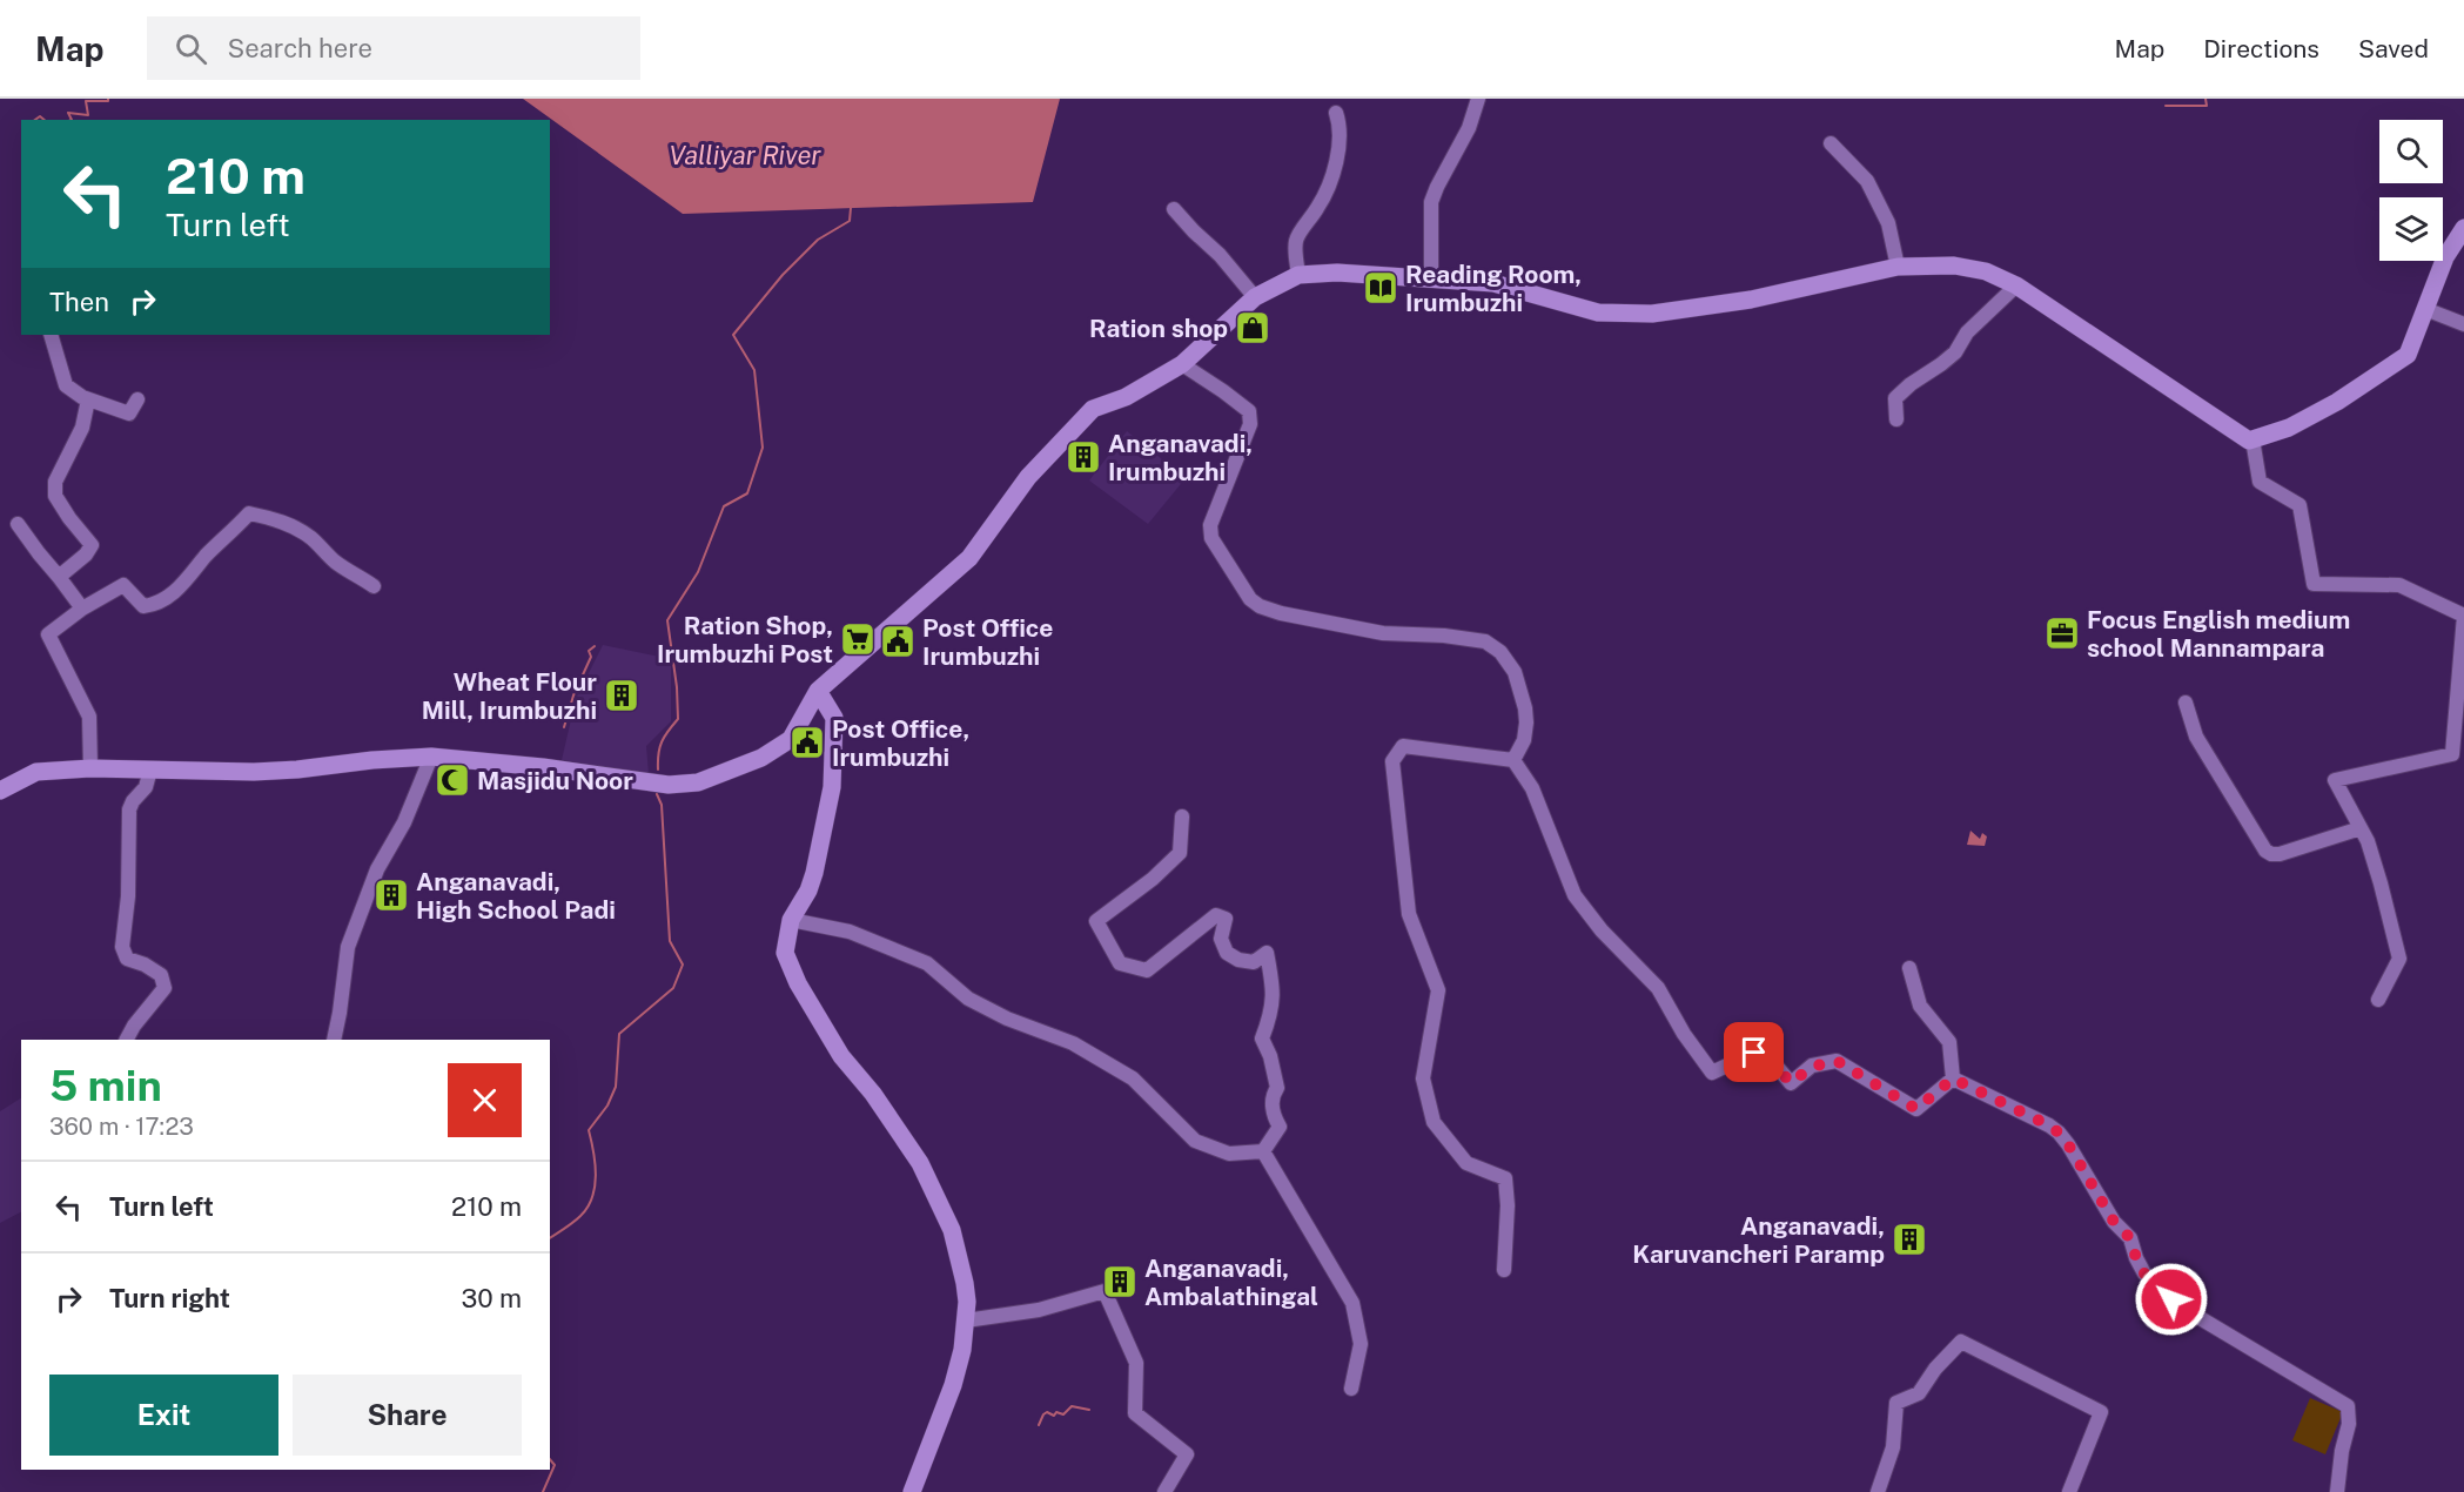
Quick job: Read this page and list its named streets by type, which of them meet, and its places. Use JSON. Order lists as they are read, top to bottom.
{
  "water": ["Valliyar River"],
  "places": {
    "library": ["Reading Room, Irumbuzhi"],
    "shop": ["Ration shop"],
    "building": [
      "Anganavadi, Irumbuzhi",
      "Wheat Flour Mill, Irumbuzhi",
      "Anganavadi, High School Padi",
      "Anganavadi, Karuvancheri Paramp",
      "Anganavadi, Ambalathingal"
    ],
    "office": ["Focus English medium school Mannampara"],
    "supermarket": ["Ration Shop, Irumbuzhi Post"],
    "public building": ["Post Office Irumbuzhi", "Post Office, Irumbuzhi"],
    "mosque": ["Masjidu Noor"]
  },
  "page": {
    "header": "Map",
    "search": "Search here",
    "nav": ["Map", "Directions", "Saved"],
    "turn": ["210 m", "Turn left"],
    "then": "Then",
    "heading": ["5 min", "360 m · 17:23"],
    "list": [
      {
        "name": "Turn left",
        "value": "210 m"
      },
      {
        "name": "Turn right",
        "value": "30 m"
      }
    ],
    "buttons": ["Exit", "Share"]
  }
}
